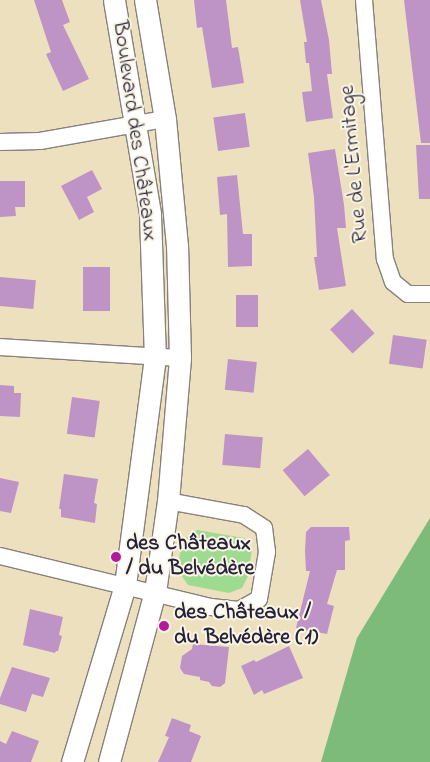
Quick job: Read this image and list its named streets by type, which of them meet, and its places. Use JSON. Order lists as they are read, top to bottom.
{
  "streets": {
    "street": ["Boulevard des Châteaux", "Rue de L'Ermitage"]
  },
  "places": ["des Châteaux / du Belvédère", "des Châteaux / du Belvédère (1)"]
}
